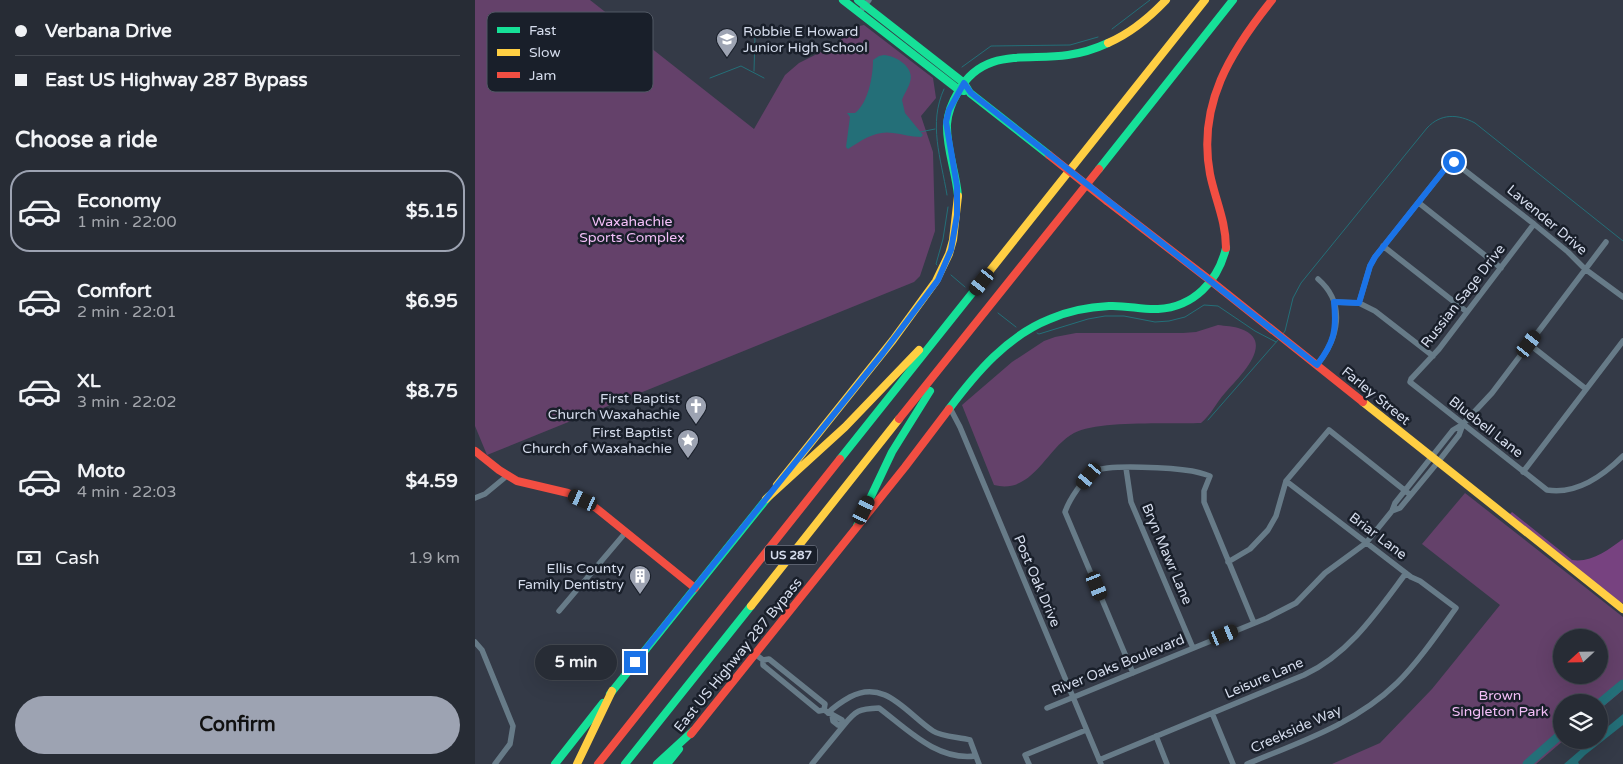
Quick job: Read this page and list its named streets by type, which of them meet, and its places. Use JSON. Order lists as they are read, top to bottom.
{
  "streets": {
    "main road": ["Farley Street", "US 287", "East US Highway 287 Bypass"],
    "street": [
      "Lavender Drive",
      "Russian Sage Drive",
      "Bluebell Lane",
      "Briar Lane",
      "Bryn Mawr Lane",
      "Post Oak Drive",
      "River Oaks Boulevard",
      "Leisure Lane",
      "Creekside Way"
    ]
  },
  "crossings": [
    ["Lavender Drive", "Russian Sage Drive"],
    ["Lavender Drive", "River Oaks Boulevard"],
    ["Russian Sage Drive", "Bluebell Lane"],
    ["Farley Street", "East US Highway 287 Bypass"],
    ["Farley Street", "River Oaks Boulevard"],
    ["Bluebell Lane", "River Oaks Boulevard"],
    ["Briar Lane", "River Oaks Boulevard"],
    ["Briar Lane", "Leisure Lane"],
    ["Briar Lane", "Creekside Way"],
    ["Bryn Mawr Lane", "River Oaks Boulevard"],
    ["Post Oak Drive", "East US Highway 287 Bypass"],
    ["Post Oak Drive", "River Oaks Boulevard"],
    ["Post Oak Drive", "Leisure Lane"]
  ],
  "parks": ["Waxahachie Sports Complex", "Brown Singleton Park"],
  "places": {
    "school or university": ["Robbie E Howard Junior High School"],
    "church": ["First Baptist Church Waxahachie"],
    "place": ["First Baptist Church of Waxahachie"],
    "building": ["Ellis County Family Dentistry"]
  },
  "legend": ["Fast", "Slow", "Jam"],
  "north": "left",
  "page": {
    "banner": ["Verbana Drive", "East US Highway 287 Bypass"],
    "heading": "Choose a ride",
    "list": [
      {
        "name": "Economy",
        "note": "1 min · 22:00",
        "value": "$5.15"
      },
      {
        "name": "Comfort",
        "note": "2 min · 22:01",
        "value": "$6.95"
      },
      {
        "name": "XL",
        "note": "3 min · 22:02",
        "value": "$8.75"
      },
      {
        "name": "Moto",
        "note": "4 min · 22:03",
        "value": "$4.59"
      }
    ],
    "pay": ["Cash", "1.9 km"],
    "bubble": "5 min",
    "buttons": "Confirm"
  }
}
